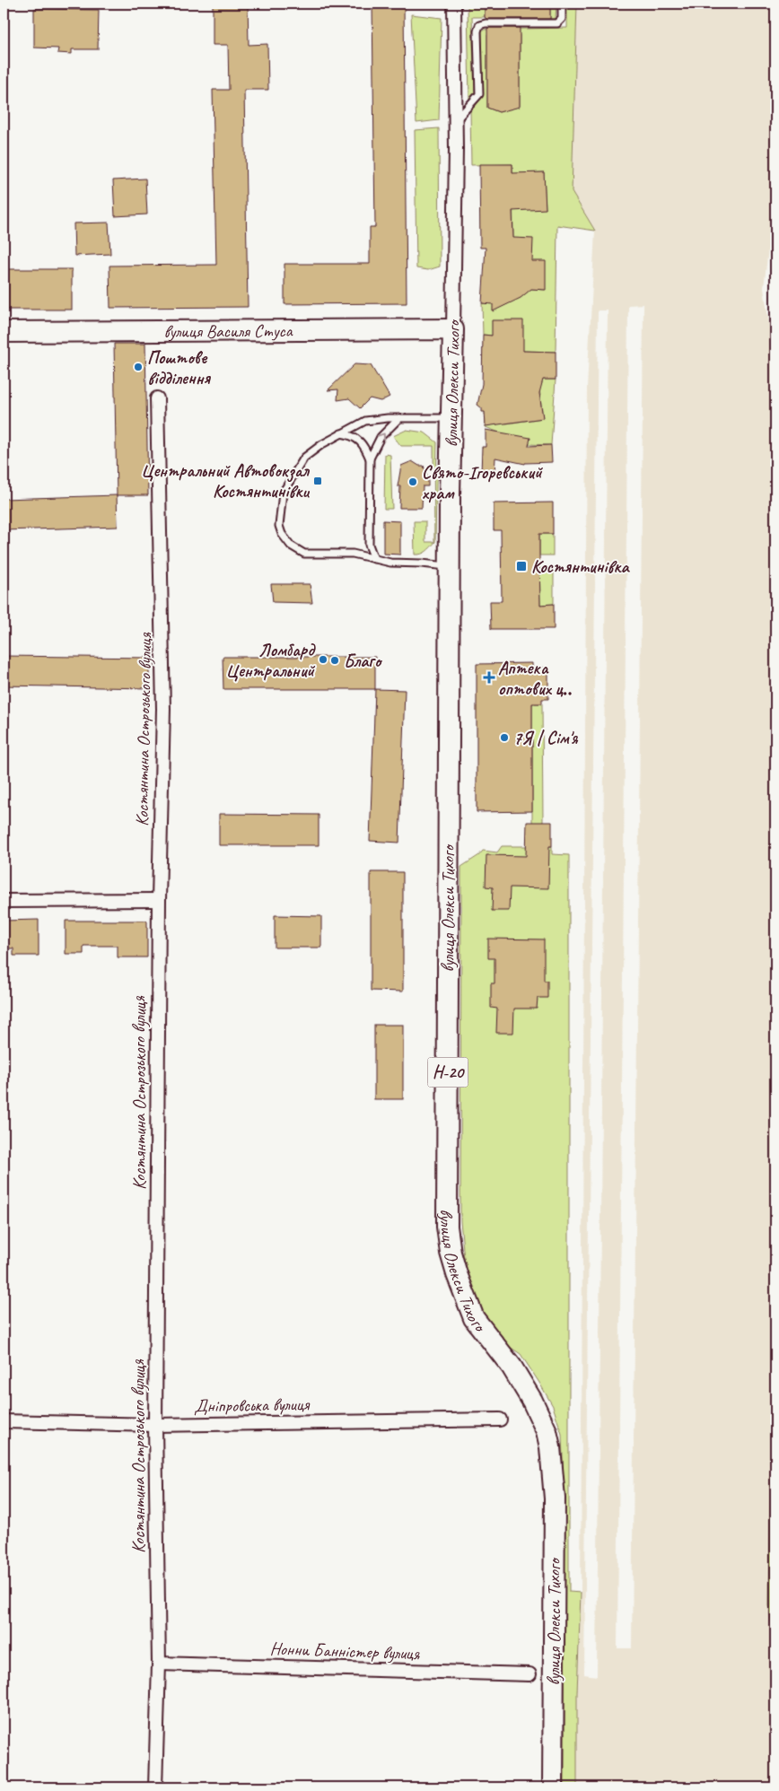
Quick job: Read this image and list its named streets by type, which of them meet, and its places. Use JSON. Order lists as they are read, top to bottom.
{
  "streets": {
    "main road": ["вулиця Василя Стуса", "вулиця Олекси Тихого", "Н-20"],
    "street": ["Костянтина Острозького вулиця", "Дніпровська вулиця", "Нонни Банністер вулиця"]
  },
  "crossings": [
    ["вулиця Василя Стуса", "вулиця Олекси Тихого"],
    ["Костянтина Острозького вулиця", "Дніпровська вулиця"],
    ["Костянтина Острозького вулиця", "Нонни Банністер вулиця"]
  ],
  "places": {
    "other": [
      "Поштове відділення",
      "Свято-Ігоревський храм",
      "Ломбард Центральний",
      "Благо",
      "7Я | Сім'я"
    ],
    "transit": ["Центральний Автовокзал Костянтинівки", "Костянтинівка"],
    "health": ["Аптека оптових ц‥"]
  }
}
